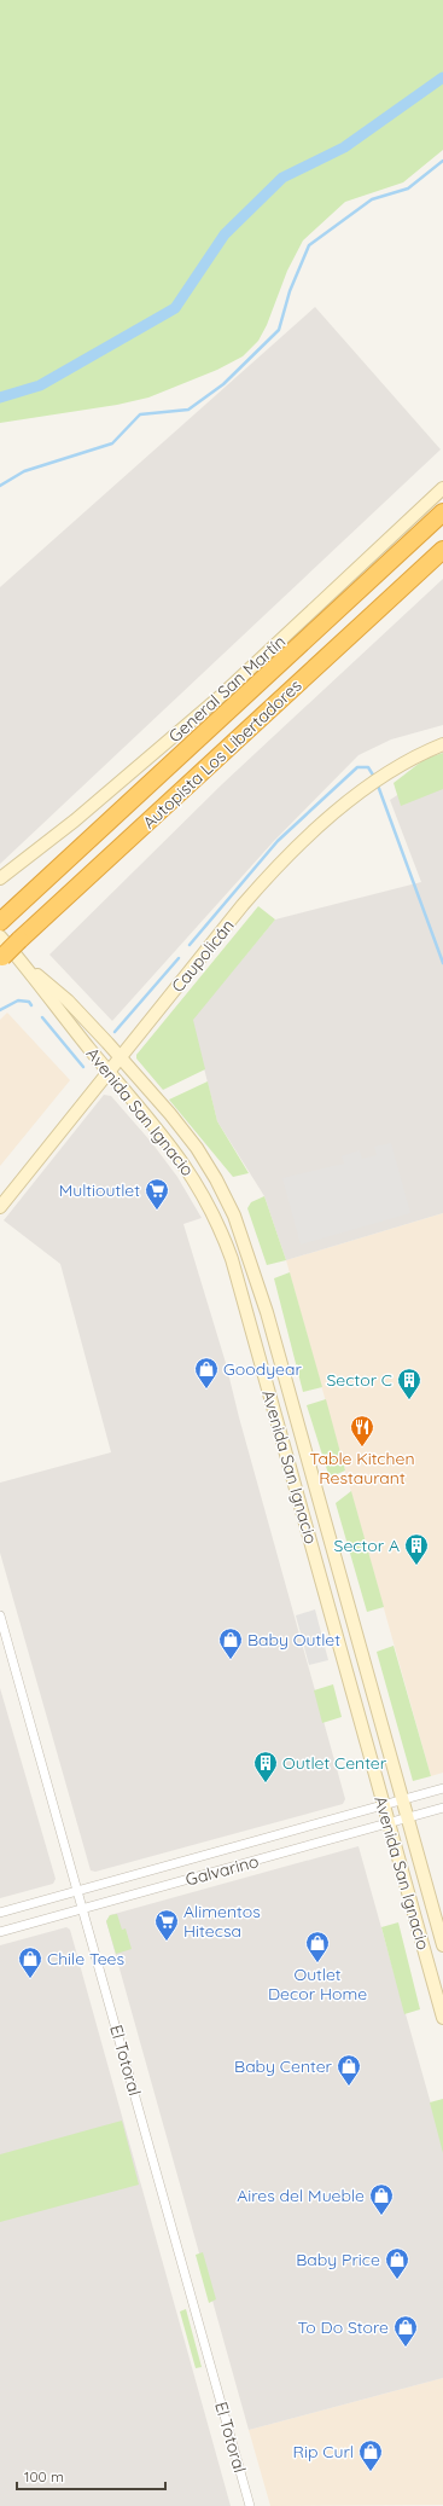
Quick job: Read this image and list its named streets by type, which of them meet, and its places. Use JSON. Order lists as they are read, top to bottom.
{
  "streets": {
    "highway": ["Autopista Los Libertadores"],
    "main road": ["General San Martín", "Caupolicán", "Avenida San Ignacio"],
    "street": ["Galvarino", "El Totoral"]
  },
  "crossings": [
    ["Autopista Los Libertadores", "Avenida San Ignacio"],
    ["Caupolicán", "Avenida San Ignacio"],
    ["Avenida San Ignacio", "Galvarino"],
    ["Galvarino", "El Totoral"]
  ],
  "places": {
    "supermarket": ["Multioutlet", "Alimentos Hitecsa"],
    "shop": [
      "Goodyear",
      "Baby Outlet",
      "Outlet Decor Home",
      "Chile Tees",
      "Baby Center",
      "Aires del Mueble",
      "Baby Price",
      "To Do Store",
      "Rip Curl"
    ],
    "building": ["Sector C", "Sector A", "Outlet Center"],
    "restaurant": ["Table Kitchen Restaurant"]
  },
  "scale_bar": "100 m"
}
